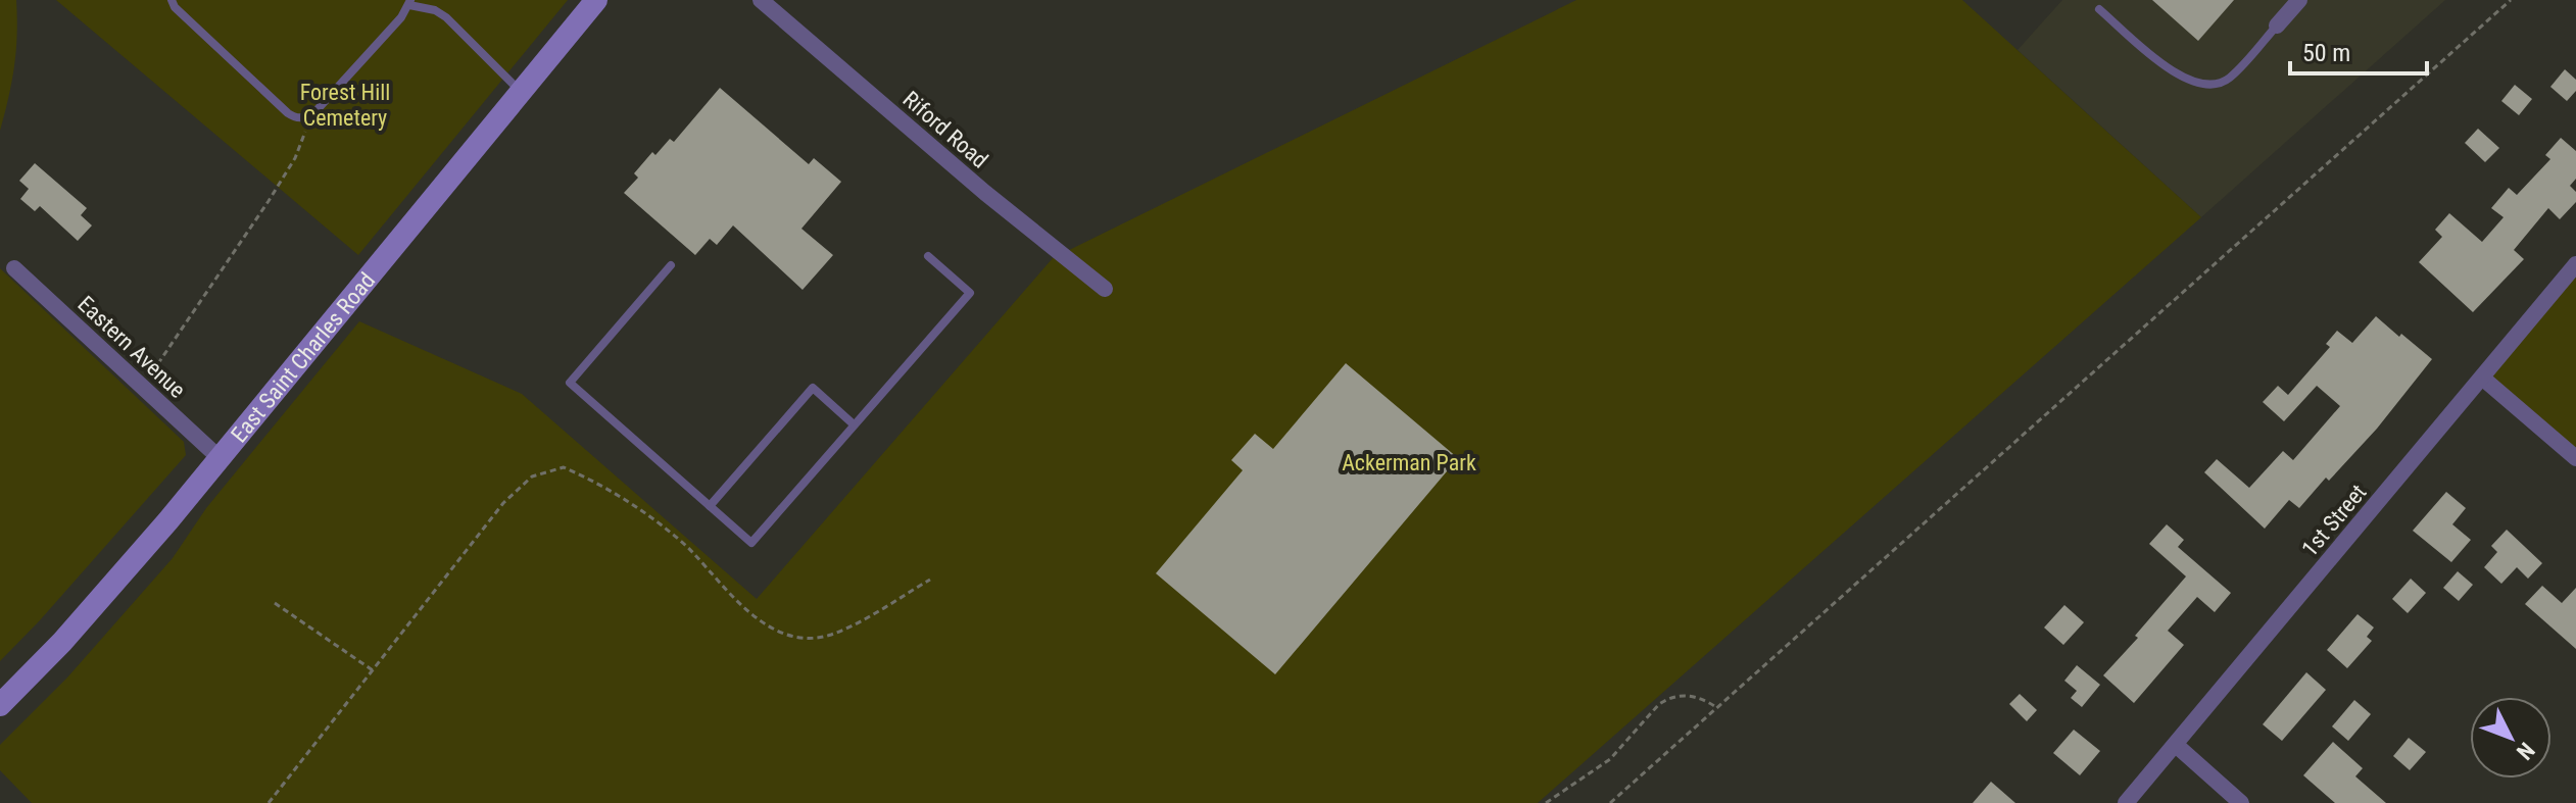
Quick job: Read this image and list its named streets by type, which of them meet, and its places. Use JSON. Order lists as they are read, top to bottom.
{
  "streets": {
    "main road": ["East Saint Charles Road"],
    "street": ["Riford Road", "Eastern Avenue", "1st Street"]
  },
  "crossings": [
    ["Eastern Avenue", "East Saint Charles Road"]
  ],
  "parks": ["Forest Hill Cemetery", "Ackerman Park"],
  "scale_bar": "50 m",
  "north": "bottom right"
}
